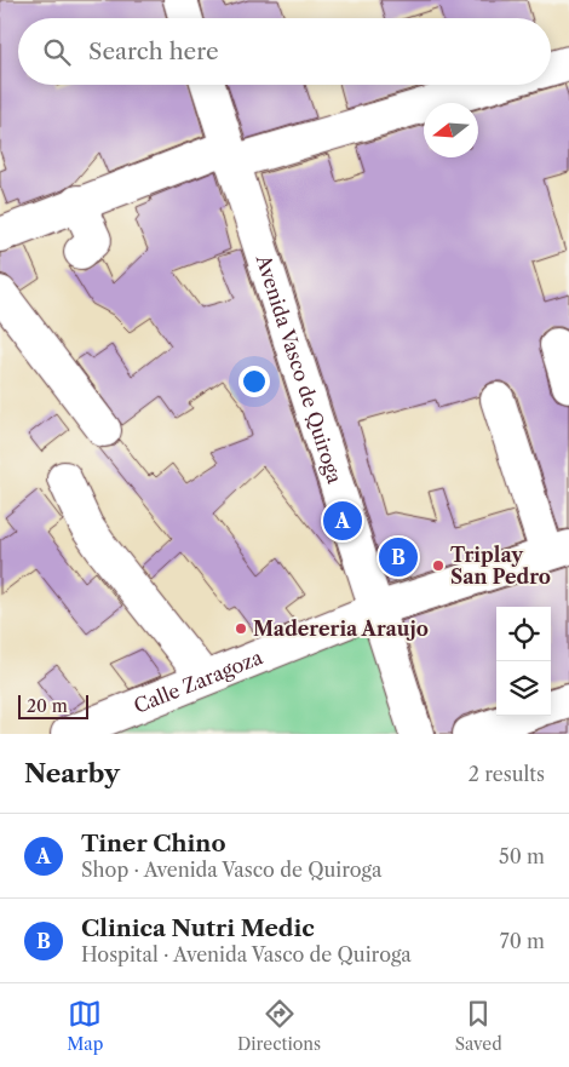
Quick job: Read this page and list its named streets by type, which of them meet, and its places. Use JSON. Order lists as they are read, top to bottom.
{
  "streets": {
    "street": ["Avenida Vasco de Quiroga", "Calle Zaragoza"]
  },
  "crossings": [
    ["Avenida Vasco de Quiroga", "Calle Zaragoza"]
  ],
  "places": ["Triplay San Pedro", "Madereria Araujo"],
  "scale_bar": "20 m",
  "north": "left",
  "page": {
    "search": "Search here",
    "pins": ["A", "B"],
    "scale": "20 m",
    "heading": ["Nearby", "2 results"],
    "list": [
      {
        "mark": "A",
        "name": "Tiner Chino",
        "note": "Shop · Avenida Vasco de Quiroga",
        "value": "50 m"
      },
      {
        "mark": "B",
        "name": "Clinica Nutri Medic",
        "note": "Hospital · Avenida Vasco de Quiroga",
        "value": "70 m"
      }
    ],
    "nav": ["Map", "Directions", "Saved"]
  }
}
